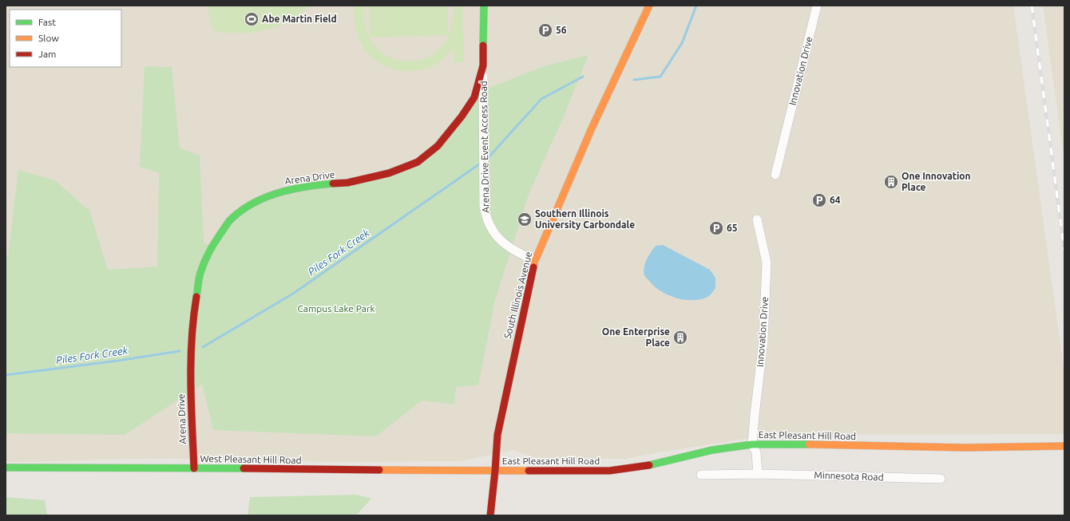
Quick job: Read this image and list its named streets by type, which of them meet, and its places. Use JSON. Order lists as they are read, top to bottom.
{
  "streets": {
    "main road": [
      "Arena Drive",
      "South Illinois Avenue",
      "East Pleasant Hill Road",
      "West Pleasant Hill Road"
    ],
    "street": ["Innovation Drive", "Arena Drive Event Access Road", "Minnesota Road"]
  },
  "crossings": [
    ["Innovation Drive", "East Pleasant Hill Road"],
    ["Arena Drive Event Access Road", "Arena Drive"],
    ["Arena Drive Event Access Road", "South Illinois Avenue"],
    ["Arena Drive", "West Pleasant Hill Road"],
    ["South Illinois Avenue", "East Pleasant Hill Road"],
    ["South Illinois Avenue", "West Pleasant Hill Road"],
    ["East Pleasant Hill Road", "West Pleasant Hill Road"]
  ],
  "water": ["Piles Fork Creek"],
  "parks": ["Campus Lake Park"],
  "places": {
    "sports": ["Abe Martin Field"],
    "parking": ["56", "64", "65"],
    "building": ["One Innovation Place", "One Enterprise Place"],
    "school or university": ["Southern Illinois University Carbondale"]
  },
  "legend": ["Fast", "Slow", "Jam"]
}
